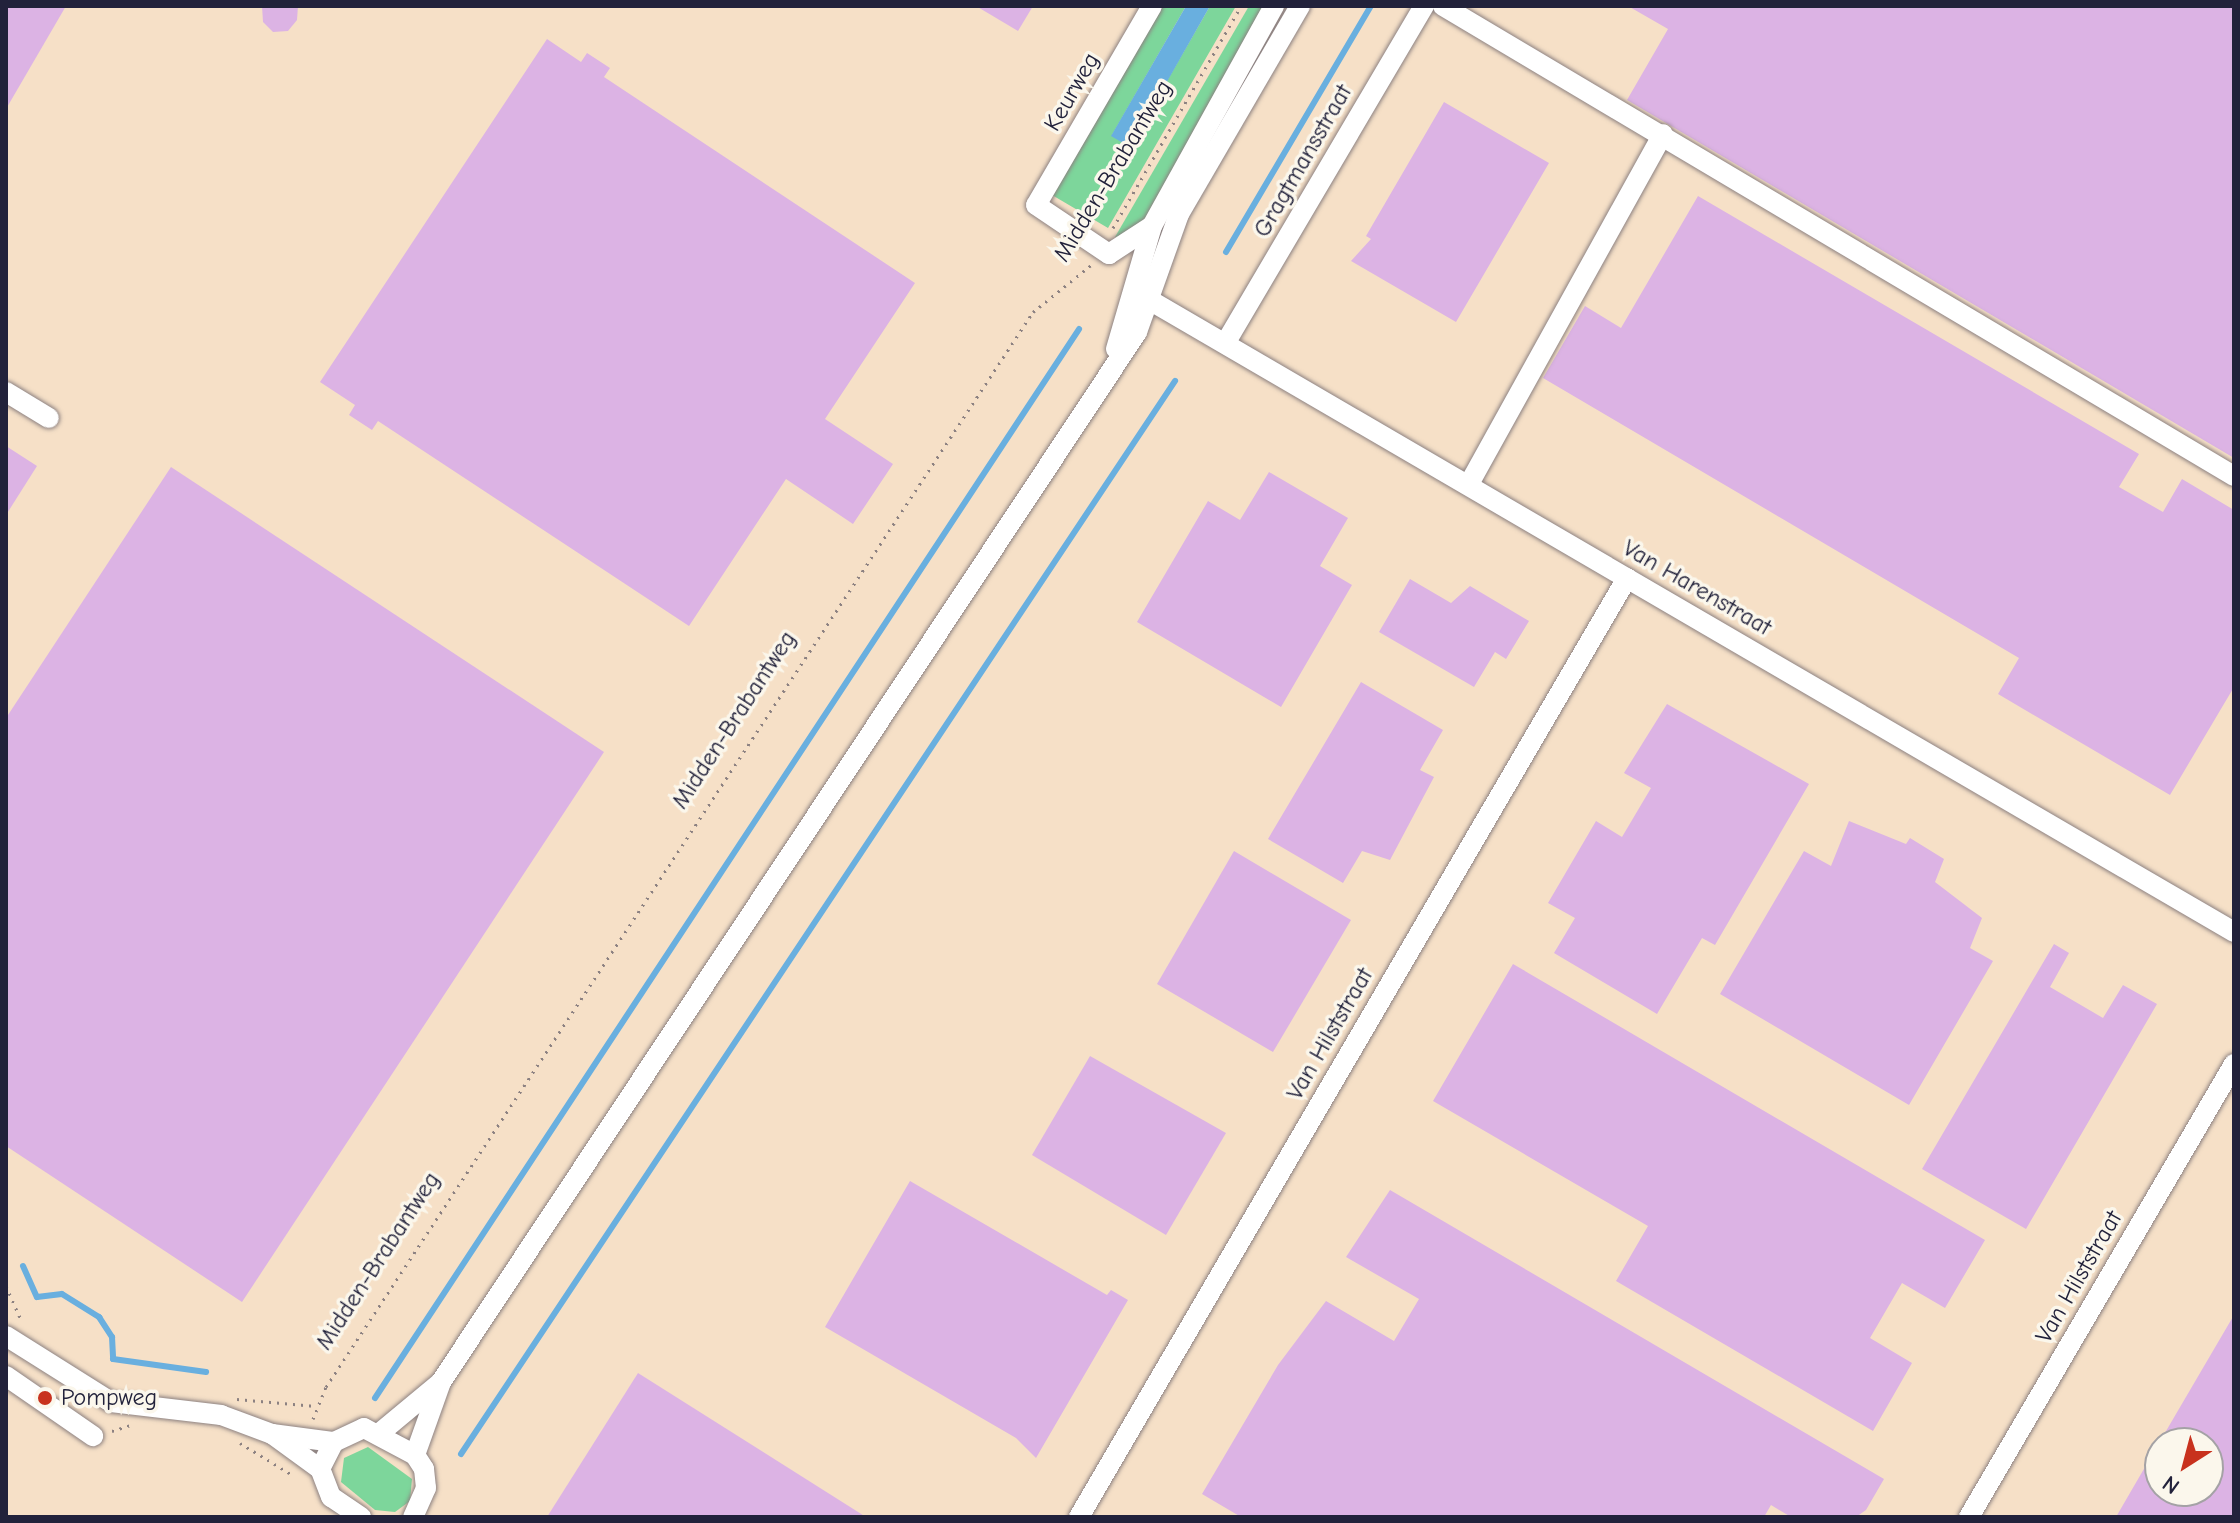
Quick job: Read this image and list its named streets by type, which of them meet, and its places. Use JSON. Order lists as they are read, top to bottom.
{
  "streets": {
    "street": [
      "Keurweg",
      "Gragtmansstraat",
      "Van Harenstraat",
      "Van Hilststraat"
    ],
    "path": ["Midden-Brabantweg"]
  },
  "crossings": [
    ["Keurweg", "Midden-Brabantweg"],
    ["Gragtmansstraat", "Van Harenstraat"],
    ["Van Harenstraat", "Van Hilststraat"]
  ],
  "places": ["Pompweg"],
  "north": "bottom left"
}
